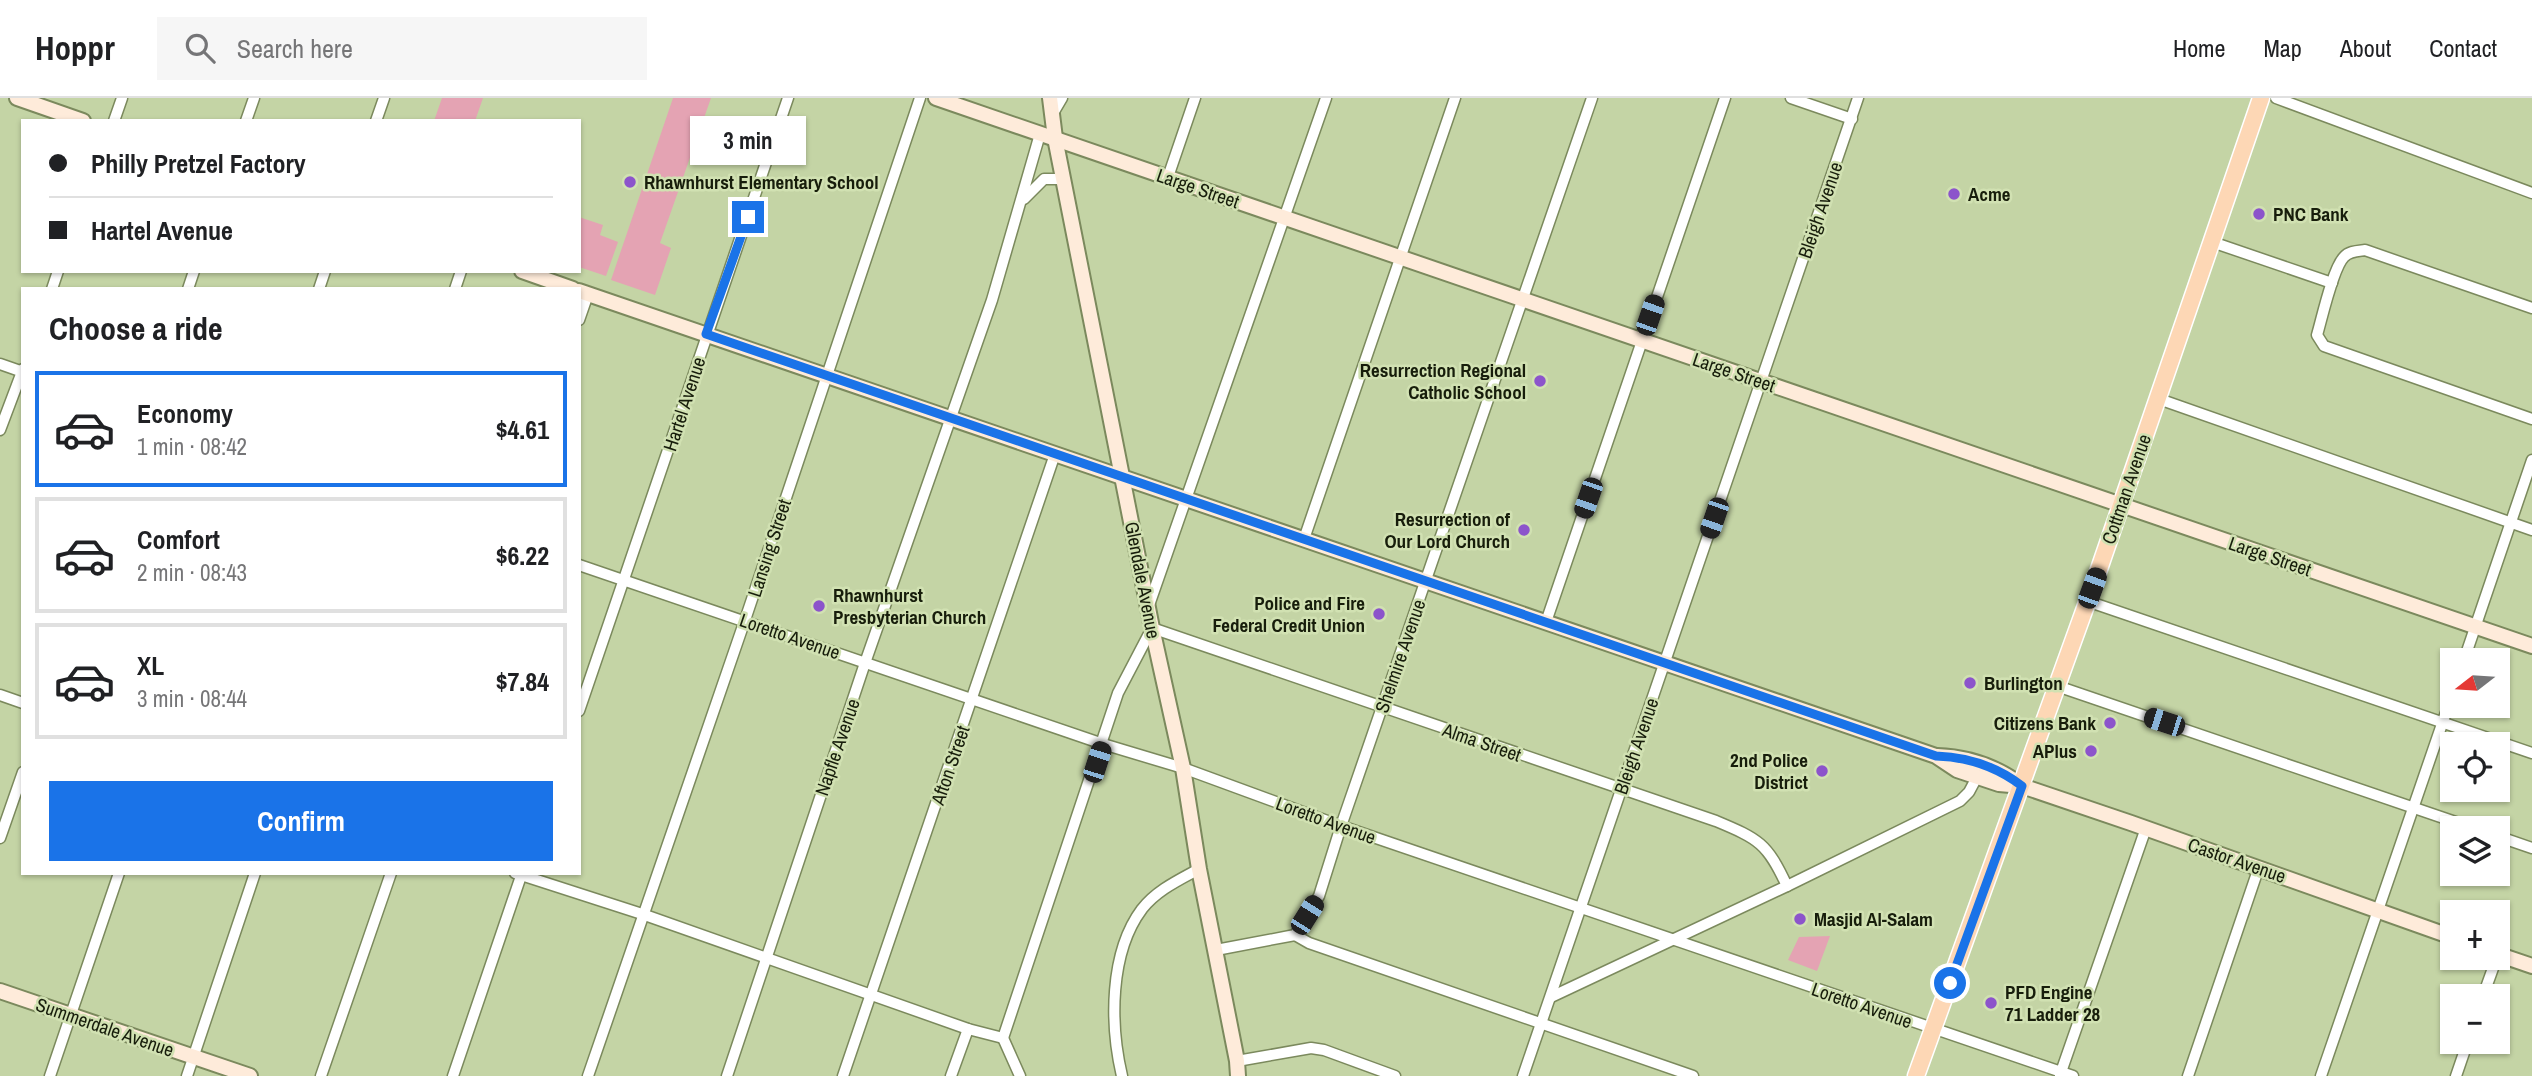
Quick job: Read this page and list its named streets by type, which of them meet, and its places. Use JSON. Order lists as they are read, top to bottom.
{
  "streets": {
    "main road": ["Cottman Avenue"],
    "street": [
      "Large Street",
      "Bleigh Avenue",
      "Hartel Avenue",
      "Lansing Street",
      "Glendale Avenue",
      "Loretto Avenue",
      "Shelmire Avenue",
      "Alma Street",
      "Napfle Avenue",
      "Afton Street",
      "Castor Avenue",
      "Summerdale Avenue"
    ]
  },
  "crossings": [
    ["Large Street", "Bleigh Avenue"],
    ["Large Street", "Cottman Avenue"],
    ["Large Street", "Glendale Avenue"],
    ["Large Street", "Shelmire Avenue"],
    ["Large Street", "Napfle Avenue"],
    ["Bleigh Avenue", "Loretto Avenue"],
    ["Bleigh Avenue", "Alma Street"],
    ["Bleigh Avenue", "Castor Avenue"],
    ["Hartel Avenue", "Loretto Avenue"],
    ["Hartel Avenue", "Castor Avenue"],
    ["Cottman Avenue", "Loretto Avenue"],
    ["Cottman Avenue", "Castor Avenue"],
    ["Lansing Street", "Loretto Avenue"],
    ["Lansing Street", "Castor Avenue"],
    ["Glendale Avenue", "Loretto Avenue"],
    ["Glendale Avenue", "Alma Street"],
    ["Glendale Avenue", "Castor Avenue"],
    ["Loretto Avenue", "Shelmire Avenue"],
    ["Loretto Avenue", "Napfle Avenue"],
    ["Loretto Avenue", "Afton Street"],
    ["Shelmire Avenue", "Alma Street"],
    ["Shelmire Avenue", "Castor Avenue"],
    ["Napfle Avenue", "Castor Avenue"],
    ["Afton Street", "Castor Avenue"]
  ],
  "places": [
    "Rhawnhurst Elementary School",
    "Acme",
    "PNC Bank",
    "Resurrection Regional Catholic School",
    "Resurrection of Our Lord Church",
    "Rhawnhurst Presbyterian Church",
    "Police and Fire Federal Credit Union",
    "Burlington",
    "Citizens Bank",
    "APlus",
    "2nd Police District",
    "Masjid Al-Salam",
    "PFD Engine 71 Ladder 28"
  ],
  "north": "left",
  "page": {
    "header": "Hoppr",
    "search": "Search here",
    "nav": [
      "Home",
      "Map",
      "About",
      "Contact"
    ],
    "bubble": "3 min",
    "banner": ["Philly Pretzel Factory", "Hartel Avenue"],
    "heading": "Choose a ride",
    "list": [
      {
        "name": "Economy",
        "note": "1 min · 08:42",
        "value": "$4.61"
      },
      {
        "name": "Comfort",
        "note": "2 min · 08:43",
        "value": "$6.22"
      },
      {
        "name": "XL",
        "note": "3 min · 08:44",
        "value": "$7.84"
      }
    ],
    "map_buttons": ["+", "−"],
    "buttons": "Confirm"
  }
}
